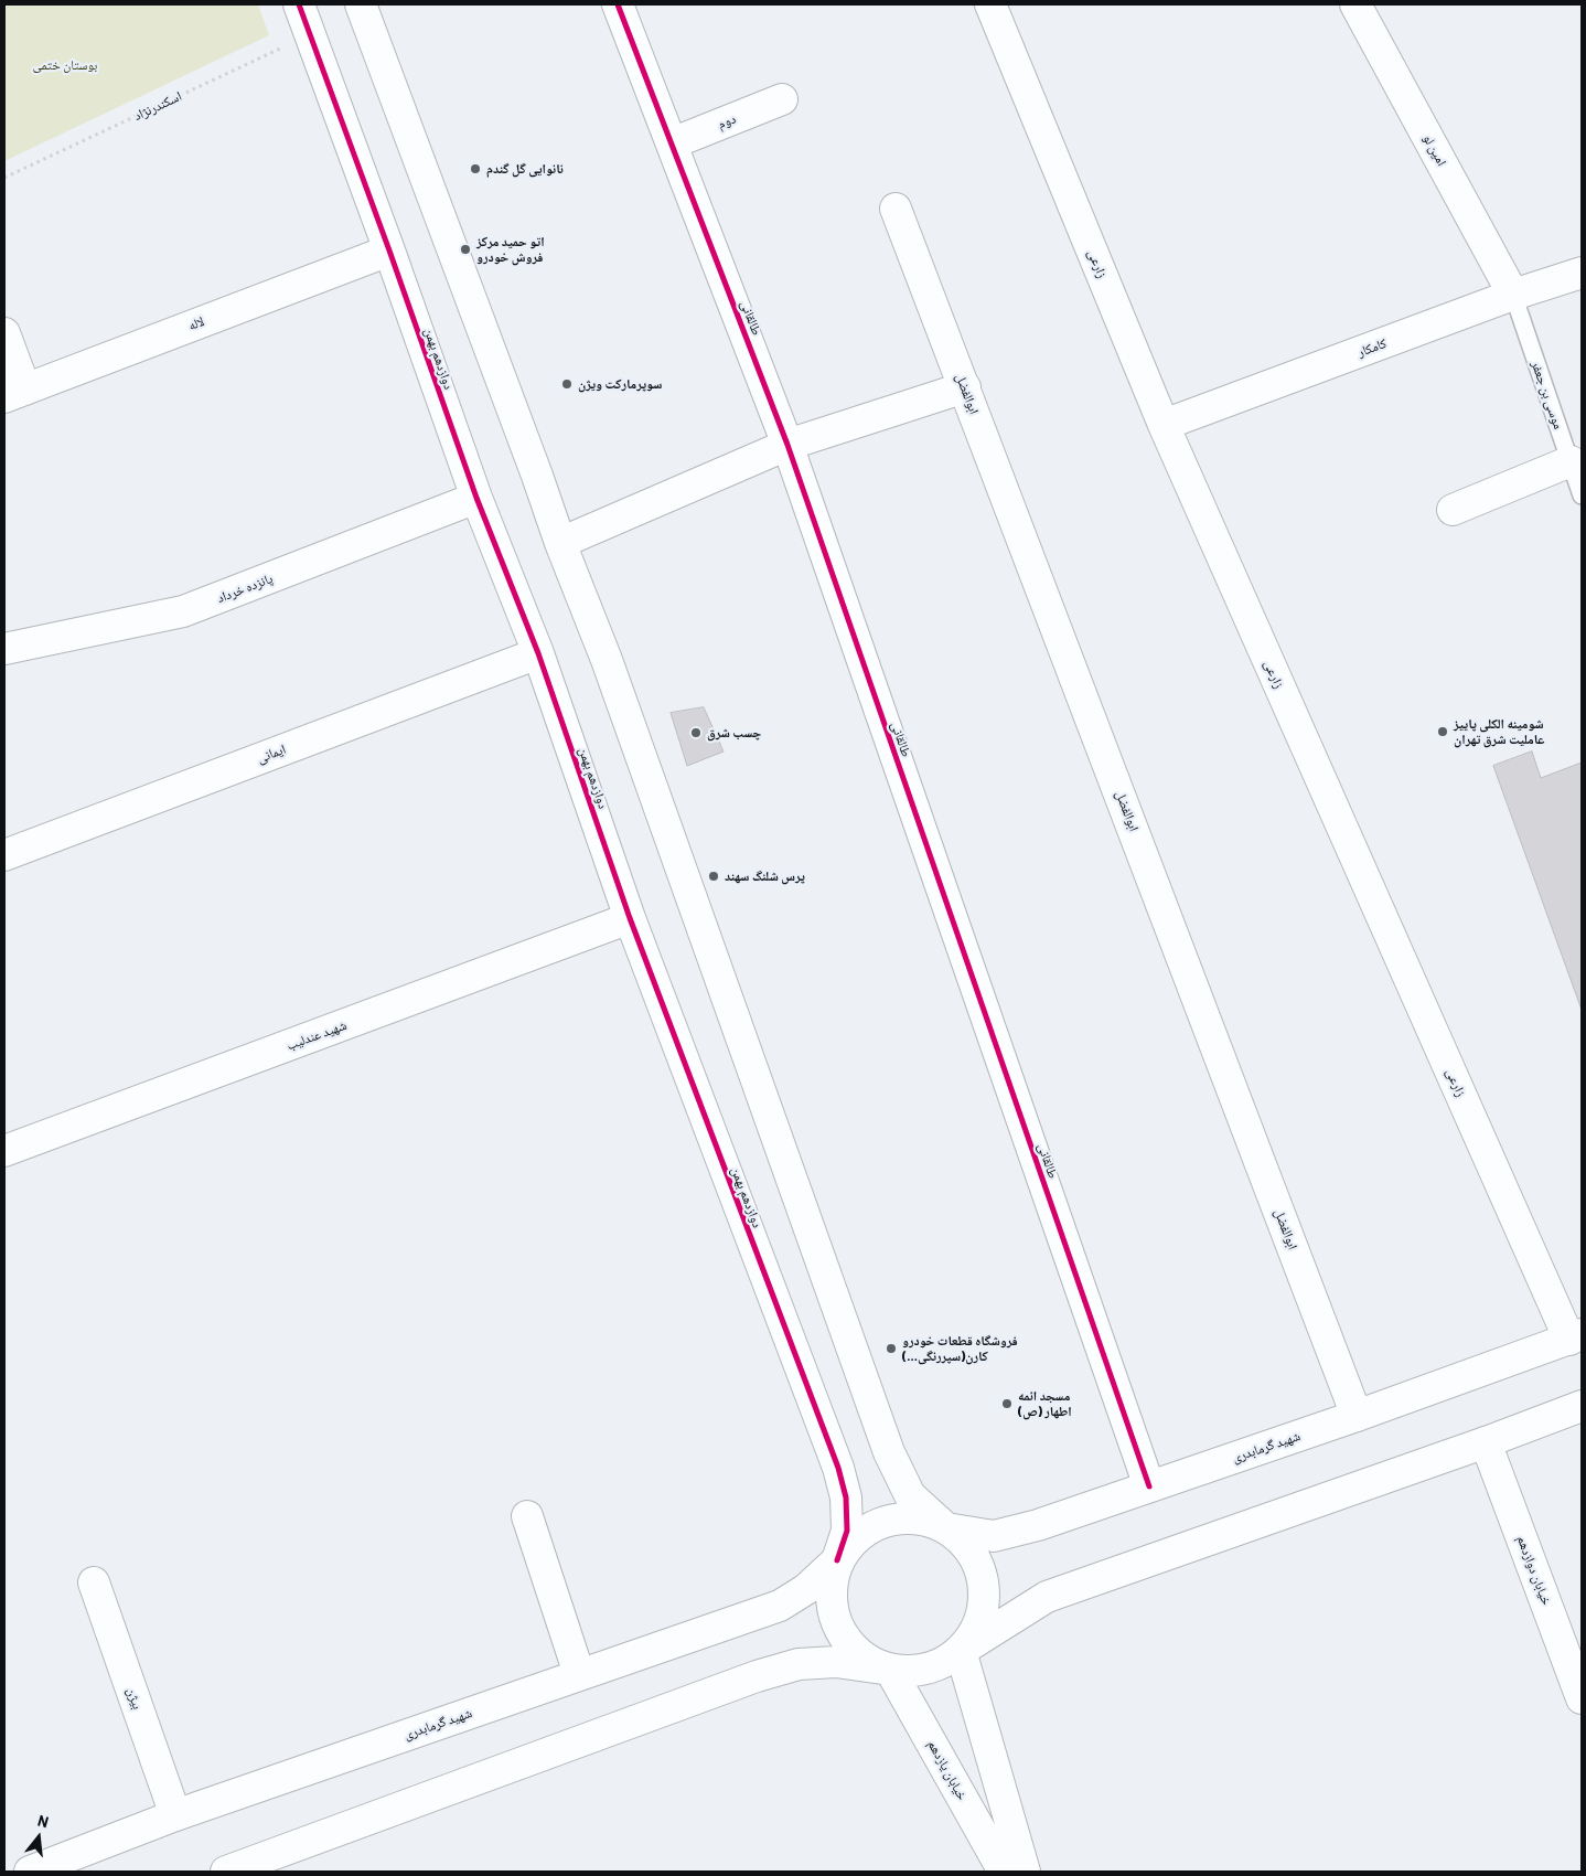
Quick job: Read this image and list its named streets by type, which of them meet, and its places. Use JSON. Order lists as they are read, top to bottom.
{
  "streets": {
    "street": [
      "دوم",
      "امین لو",
      "زارعی",
      "طالقانی",
      "لاله",
      "کامکار",
      "دوازدهم بهمن",
      "ابوالفضل",
      "پانزده خرداد",
      "ایمانی",
      "شهید عندلیب",
      "شهید گرمابدری",
      "خیابان دوازدهم",
      "بیژن",
      "خیابان یازدهم"
    ],
    "lane": ["موسی بن جعفر"],
    "path": ["اسکندرنژاد"]
  },
  "crossings": [
    ["اسکندرنژاد", "دوازدهم بهمن"],
    ["دوم", "طالقانی"],
    ["امین لو", "کامکار"],
    ["امین لو", "موسی بن جعفر"],
    ["زارعی", "کامکار"],
    ["زارعی", "شهید گرمابدری"],
    ["طالقانی", "شهید گرمابدری"],
    ["لاله", "دوازدهم بهمن"],
    ["کامکار", "موسی بن جعفر"],
    ["دوازدهم بهمن", "پانزده خرداد"],
    ["دوازدهم بهمن", "ایمانی"],
    ["دوازدهم بهمن", "شهید عندلیب"],
    ["دوازدهم بهمن", "شهید گرمابدری"],
    ["دوازدهم بهمن", "خیابان یازدهم"],
    ["ابوالفضل", "شهید گرمابدری"],
    ["شهید گرمابدری", "بیژن"],
    ["شهید گرمابدری", "خیابان یازدهم"]
  ],
  "parks": ["بوستان ختمی"],
  "places": [
    "نانوایی گل گندم",
    "اتو حمید مرکز فروش خودرو",
    "سوپرمارکت ویژن",
    "شومینه الکلی پاییز عاملیت شرق تهران",
    "چسب شرق",
    "پرس شلنگ سهند",
    "فروشگاه قطعات خودرو کارن(سپررنگی...)",
    "مسجد ائمه اطهار (ص)"
  ],
  "north": "top"
}
